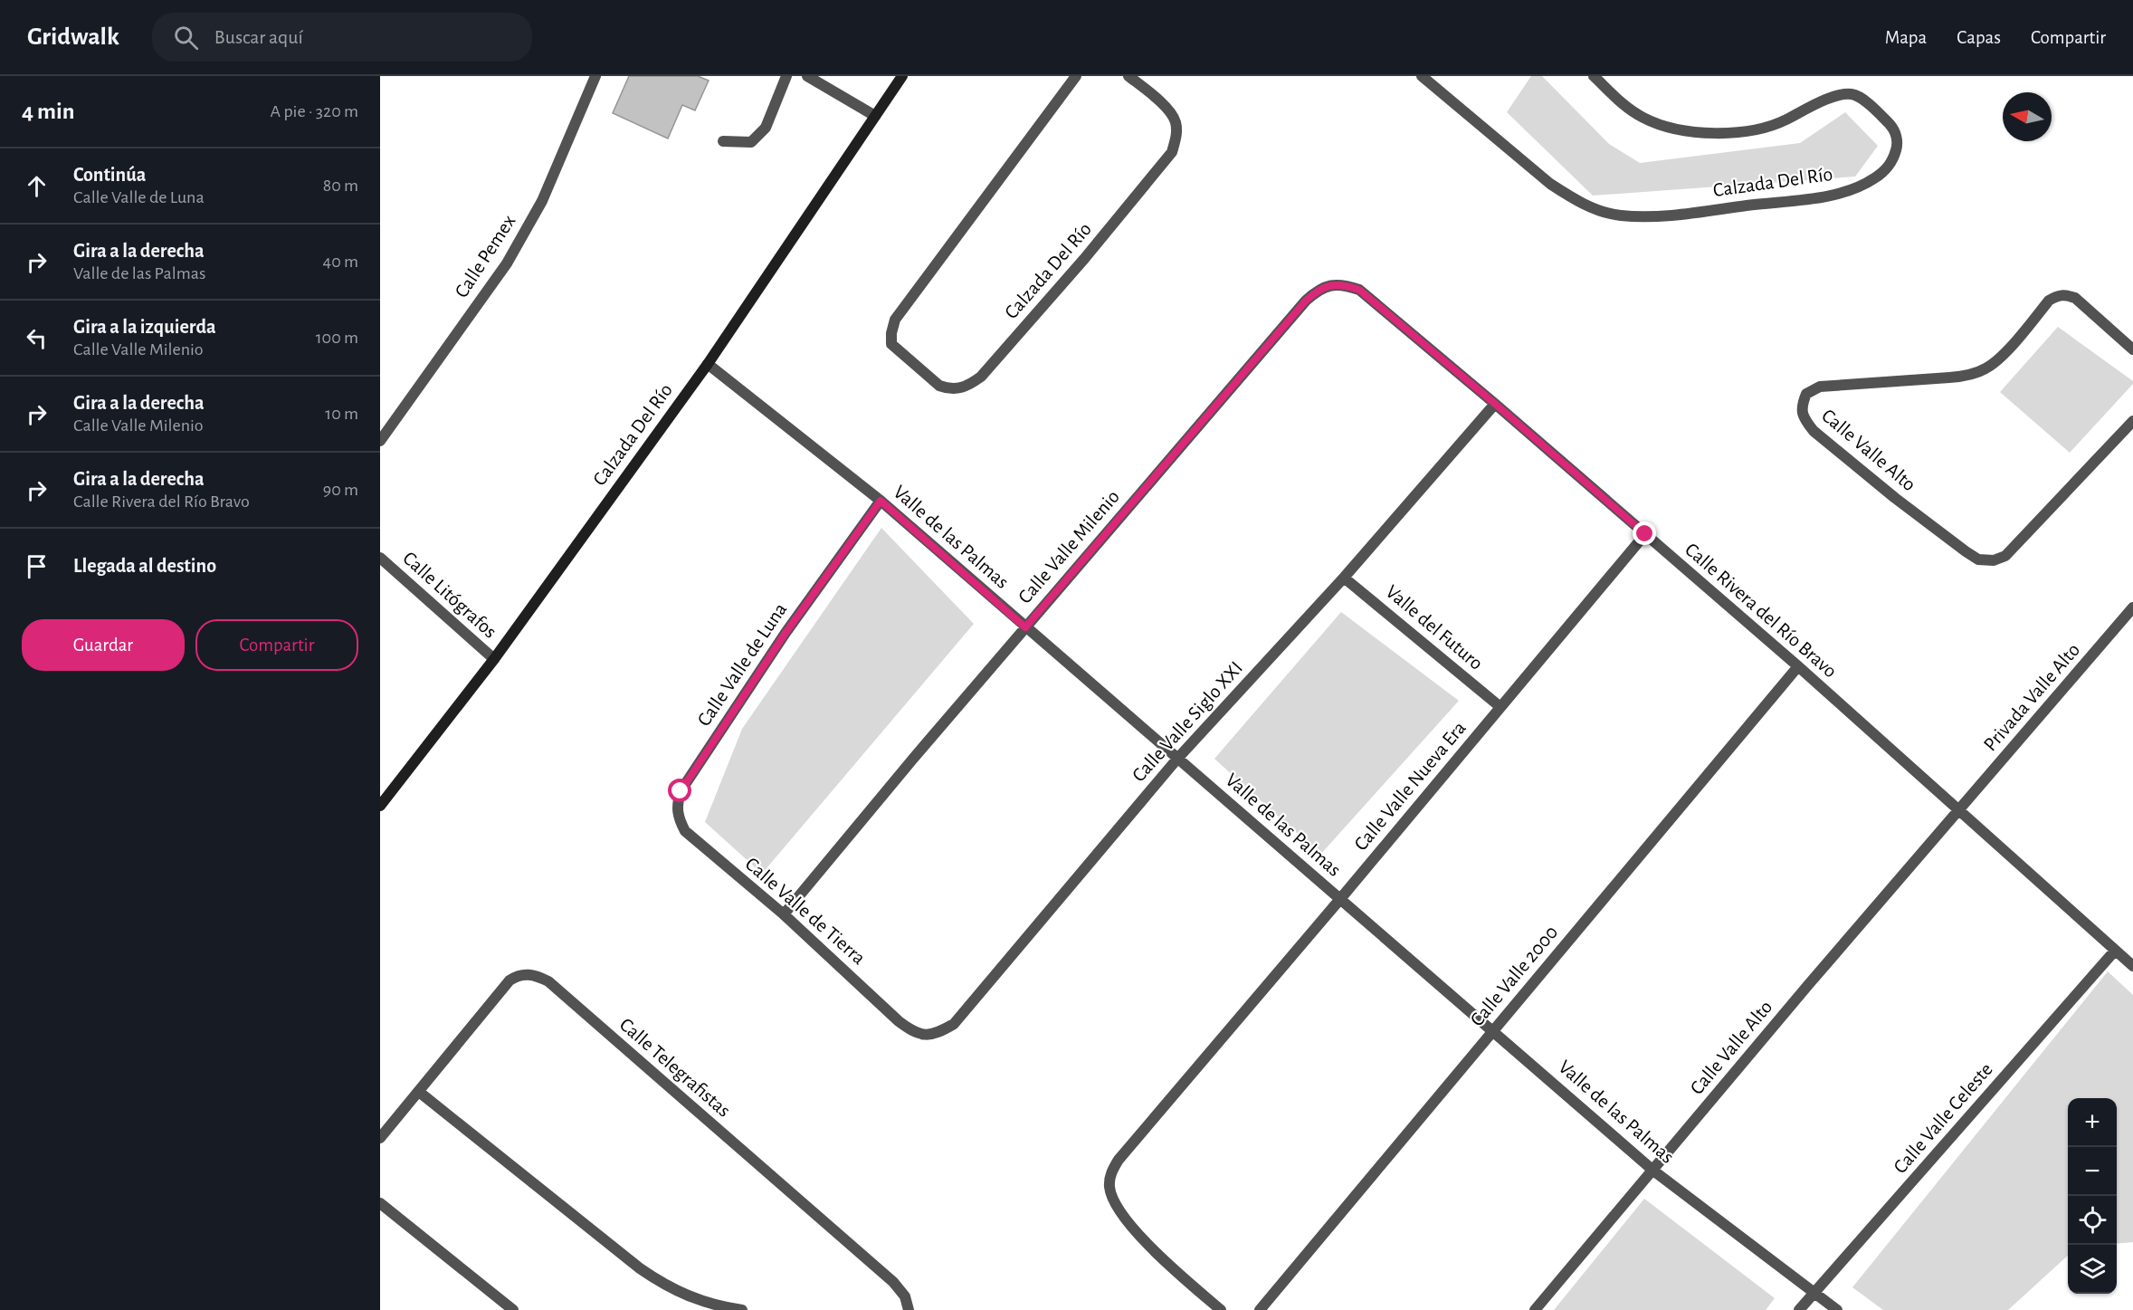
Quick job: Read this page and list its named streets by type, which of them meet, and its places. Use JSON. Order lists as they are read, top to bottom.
{
  "streets": {
    "street": [
      "Calzada Del Río",
      "Calle Pemex",
      "Calle Valle Alto",
      "Valle de las Palmas",
      "Calle Valle Milenio",
      "Calle Litógrafos",
      "Calle Rivera del Río Bravo",
      "Valle del Futuro",
      "Calle Valle de Luna",
      "Privada Valle Alto",
      "Calle Valle Siglo XXI",
      "Calle Valle Nueva Era",
      "Calle Valle de Tierra",
      "Calle Valle 2000",
      "Calle Telegrafistas",
      "Calle Valle Celeste"
    ]
  },
  "crossings": [
    ["Calzada Del Río", "Valle de las Palmas"],
    ["Calzada Del Río", "Calle Litógrafos"],
    ["Calle Valle Alto", "Valle de las Palmas"],
    ["Calle Valle Alto", "Calle Rivera del Río Bravo"],
    ["Calle Valle Alto", "Privada Valle Alto"],
    ["Valle de las Palmas", "Calle Valle Milenio"],
    ["Valle de las Palmas", "Calle Valle de Luna"],
    ["Valle de las Palmas", "Calle Valle Siglo XXI"],
    ["Valle de las Palmas", "Calle Valle Nueva Era"],
    ["Valle de las Palmas", "Calle Valle 2000"],
    ["Valle de las Palmas", "Calle Valle Celeste"],
    ["Calle Valle Milenio", "Calle Rivera del Río Bravo"],
    ["Calle Valle Milenio", "Calle Valle de Tierra"],
    ["Calle Rivera del Río Bravo", "Privada Valle Alto"],
    ["Calle Rivera del Río Bravo", "Calle Valle Siglo XXI"],
    ["Calle Rivera del Río Bravo", "Calle Valle Nueva Era"],
    ["Calle Rivera del Río Bravo", "Calle Valle 2000"],
    ["Calle Rivera del Río Bravo", "Calle Valle Celeste"],
    ["Valle del Futuro", "Calle Valle Siglo XXI"],
    ["Valle del Futuro", "Calle Valle Nueva Era"],
    ["Calle Valle de Luna", "Calle Valle de Tierra"],
    ["Calle Valle Siglo XXI", "Calle Valle de Tierra"]
  ],
  "north": "left",
  "page": {
    "header": "Gridwalk",
    "search": "Buscar aquí",
    "nav": ["Mapa", "Capas", "Compartir"],
    "heading": ["4 min", "A pie · 320 m"],
    "list": [
      ["Continúa", "Calle Valle de Luna", "80 m"],
      ["Gira a la derecha", "Valle de las Palmas", "40 m"],
      ["Gira a la izquierda", "Calle Valle Milenio", "100 m"],
      ["Gira a la derecha", "Calle Valle Milenio", "10 m"],
      ["Gira a la derecha", "Calle Rivera del Río Bravo", "90 m"],
      "Llegada al destino"
    ],
    "buttons": ["Guardar", "Compartir"],
    "map_buttons": ["+", "−"]
  }
}
